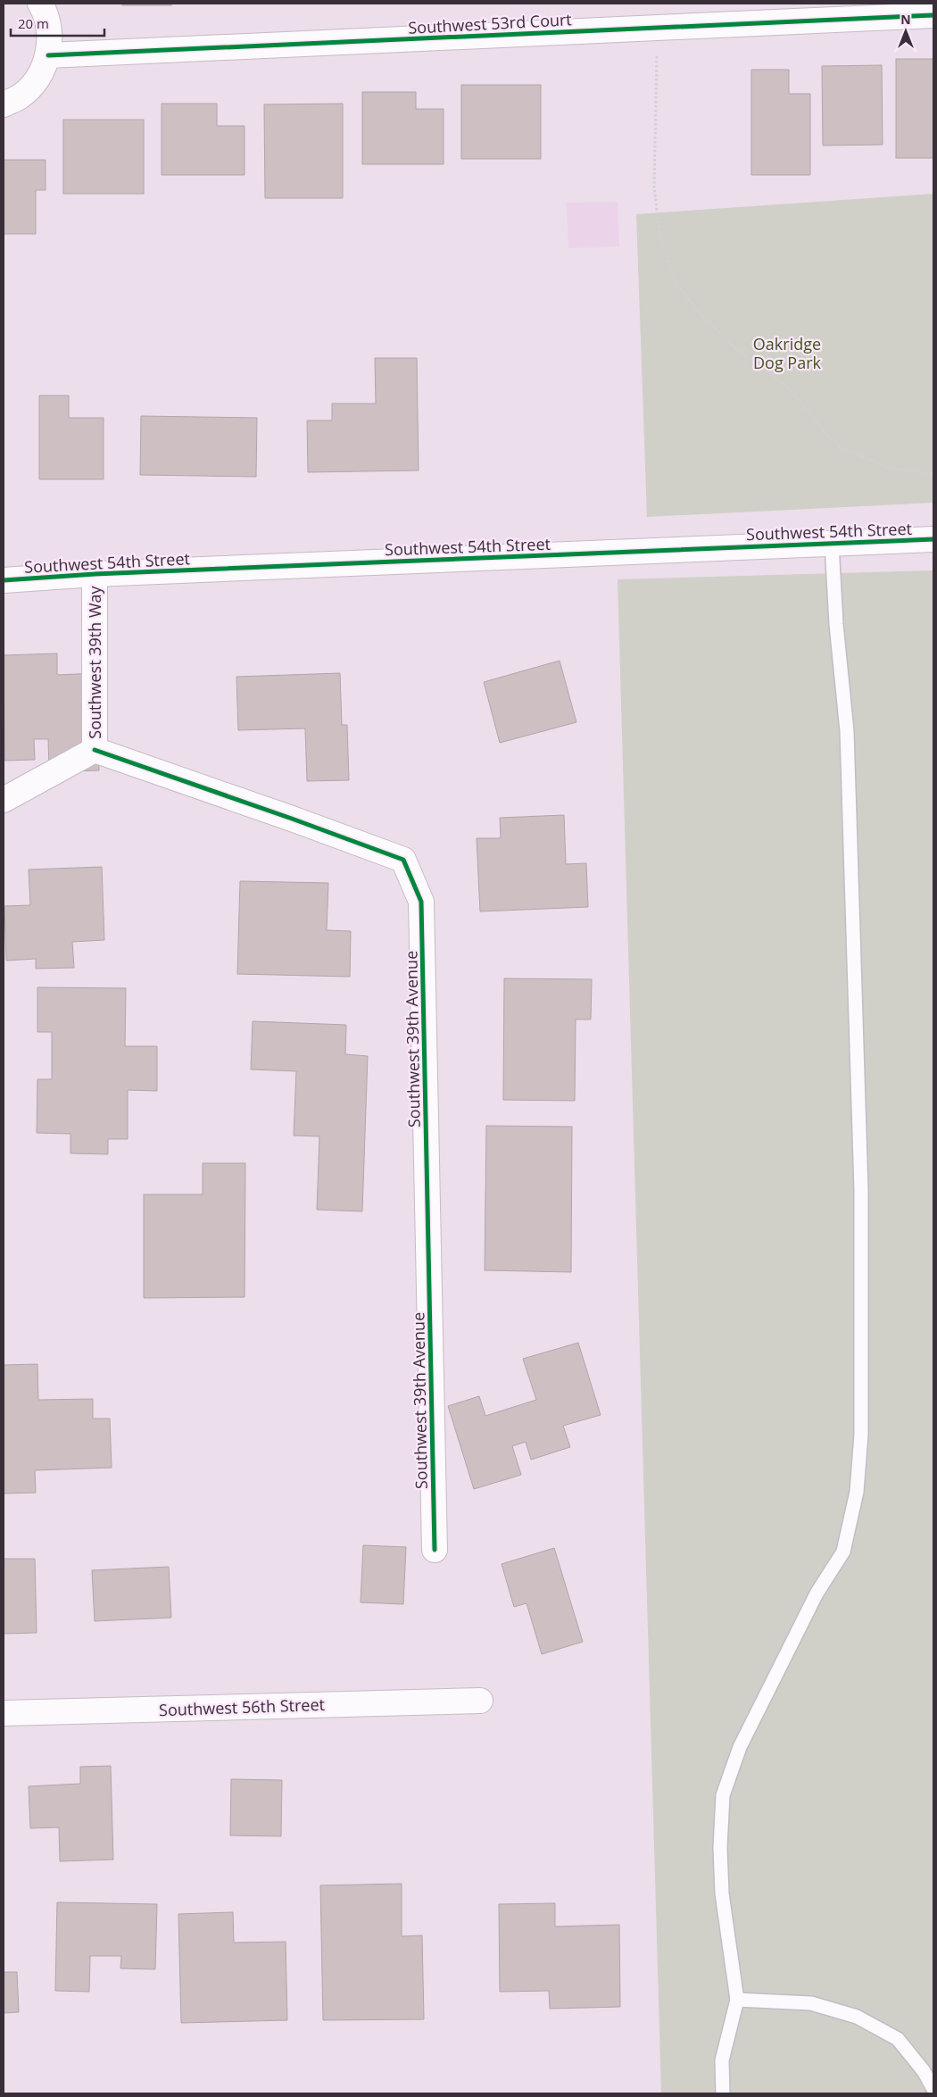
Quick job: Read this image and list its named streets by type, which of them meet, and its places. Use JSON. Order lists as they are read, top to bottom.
{
  "streets": {
    "street": [
      "Southwest 53rd Court",
      "Southwest 54th Street",
      "Southwest 39th Way",
      "Southwest 39th Avenue",
      "Southwest 56th Street"
    ]
  },
  "crossings": [
    ["Southwest 54th Street", "Southwest 39th Way"],
    ["Southwest 39th Way", "Southwest 39th Avenue"]
  ],
  "parks": ["Oakridge Dog Park"],
  "scale_bar": "20 m",
  "north": "top"
}
